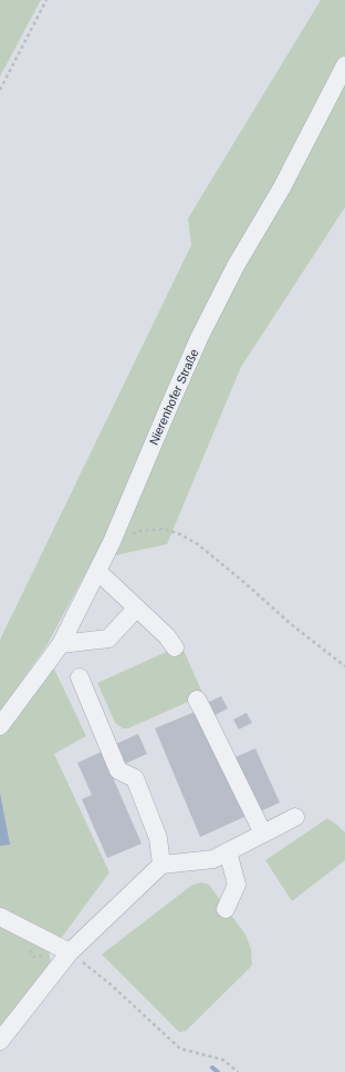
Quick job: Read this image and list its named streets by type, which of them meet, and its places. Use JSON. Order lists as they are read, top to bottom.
{
  "streets": {
    "street": ["Nierenhofer Straße"]
  }
}
